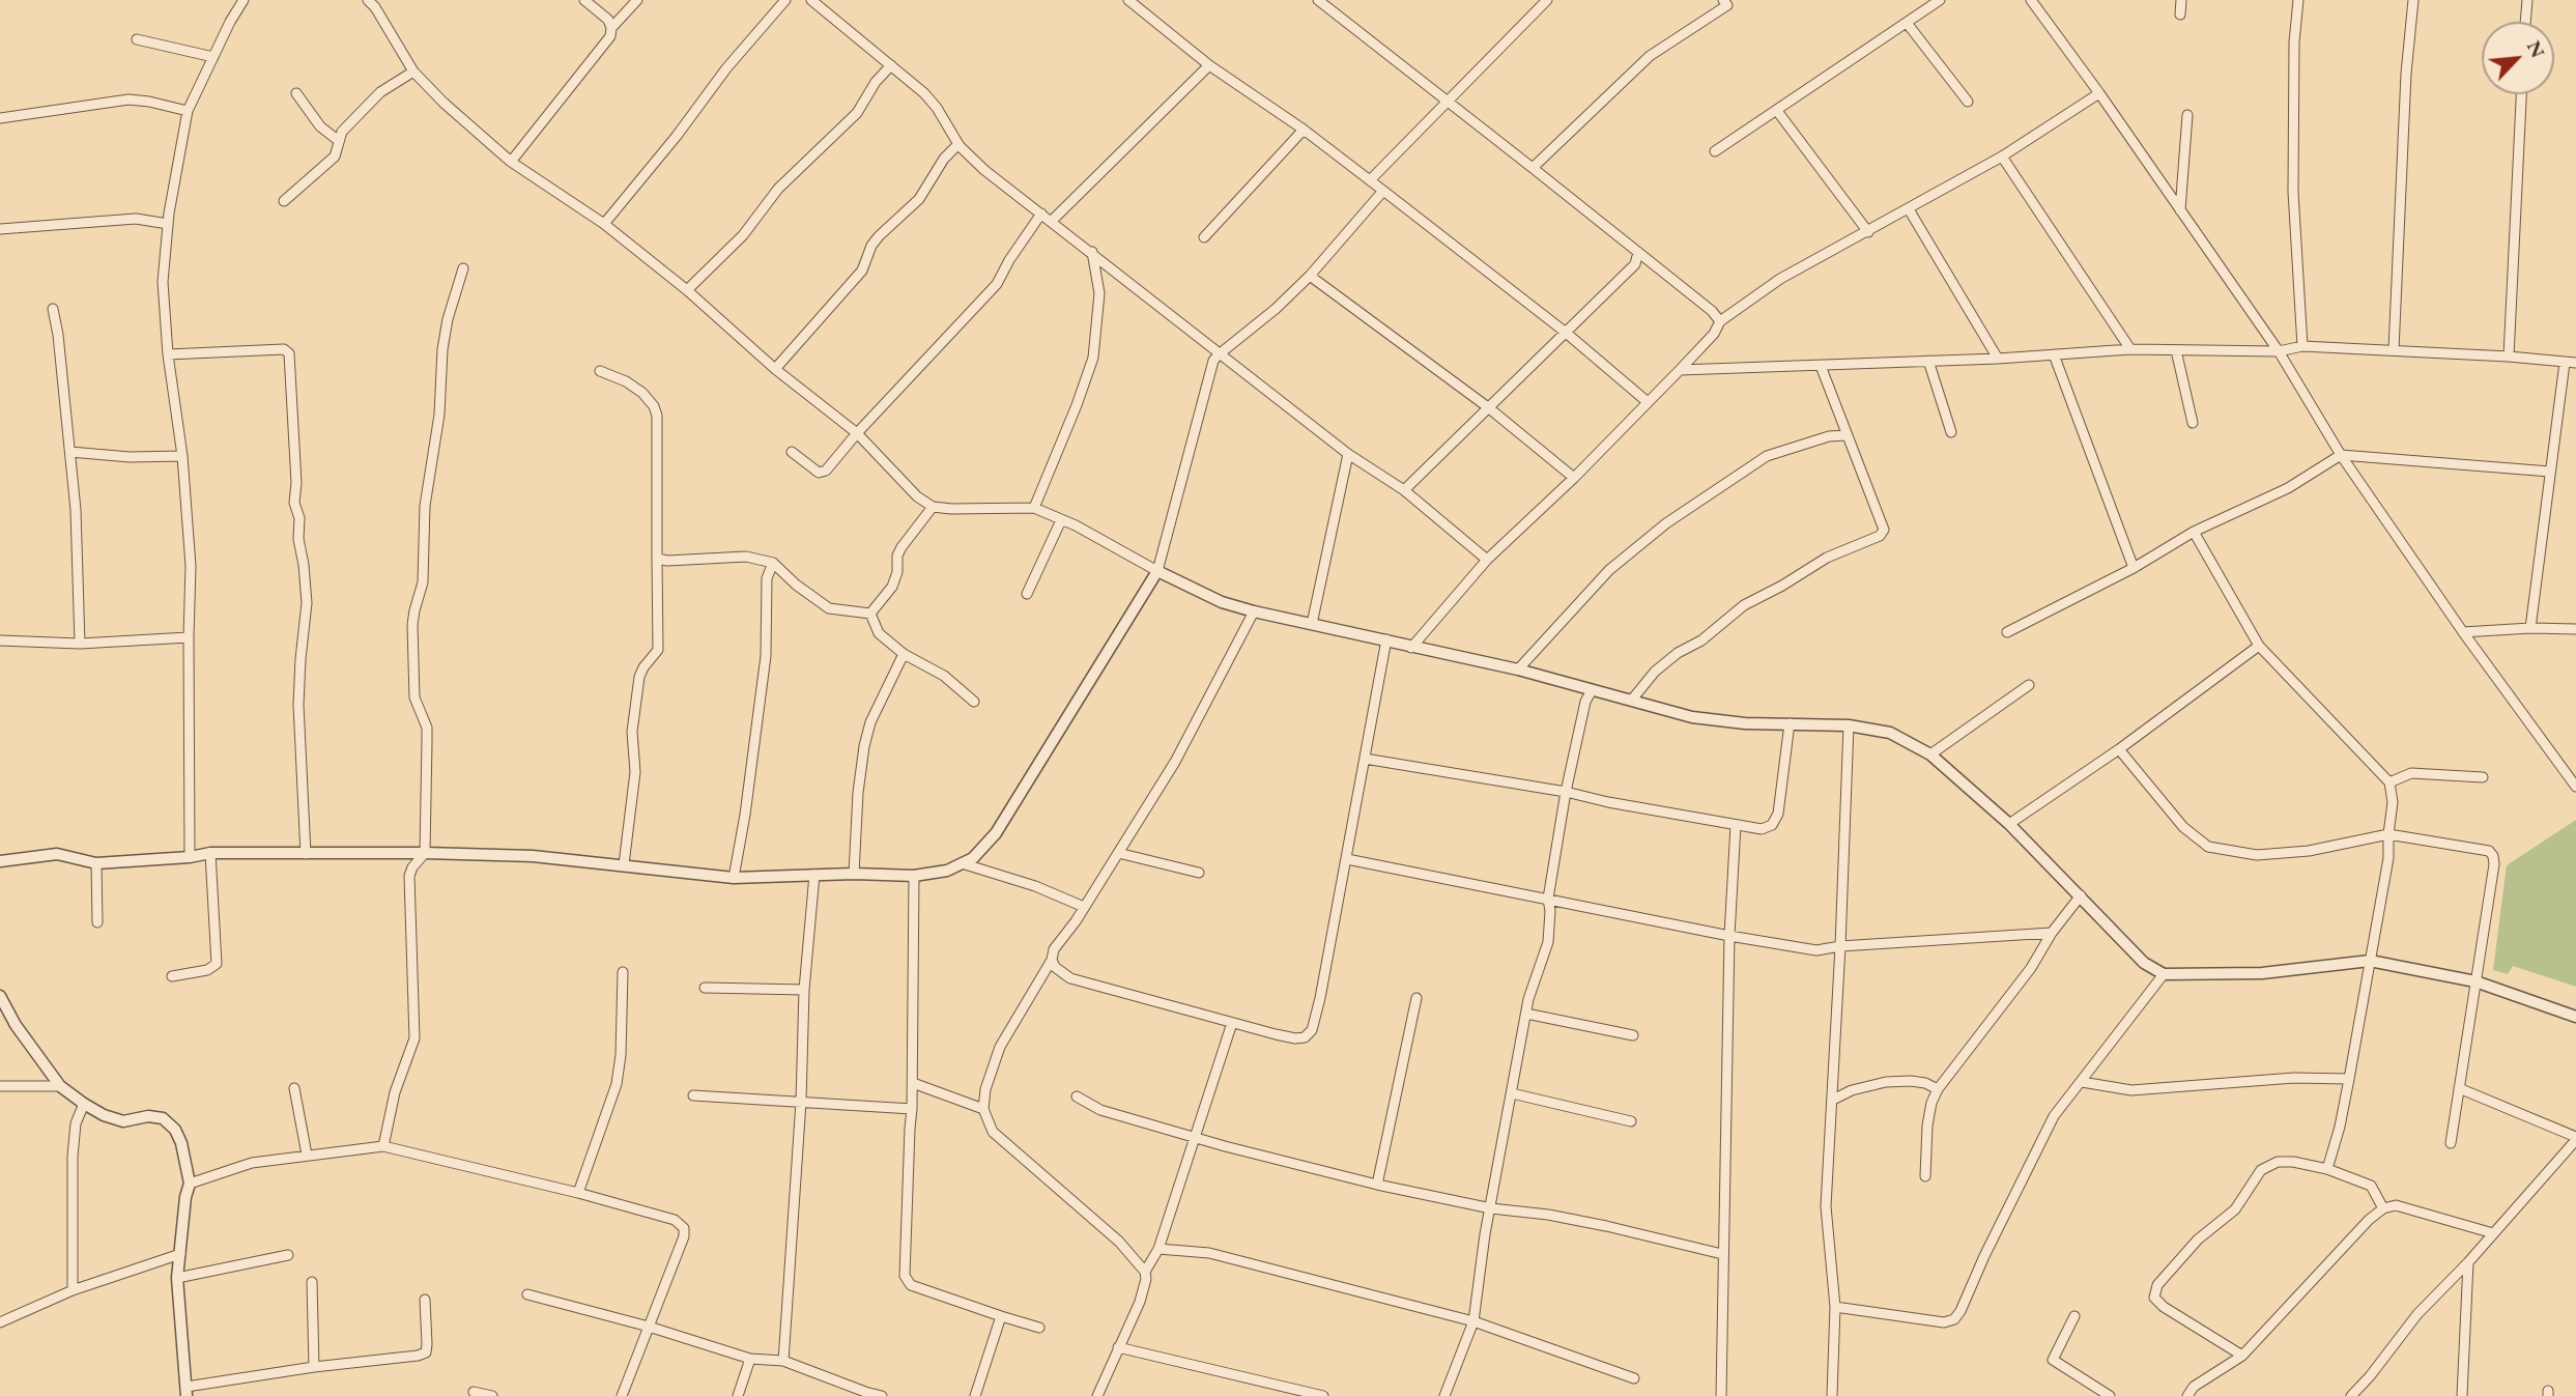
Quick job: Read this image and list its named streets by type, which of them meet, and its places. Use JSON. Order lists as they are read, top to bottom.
{
  "north": "top right"
}
